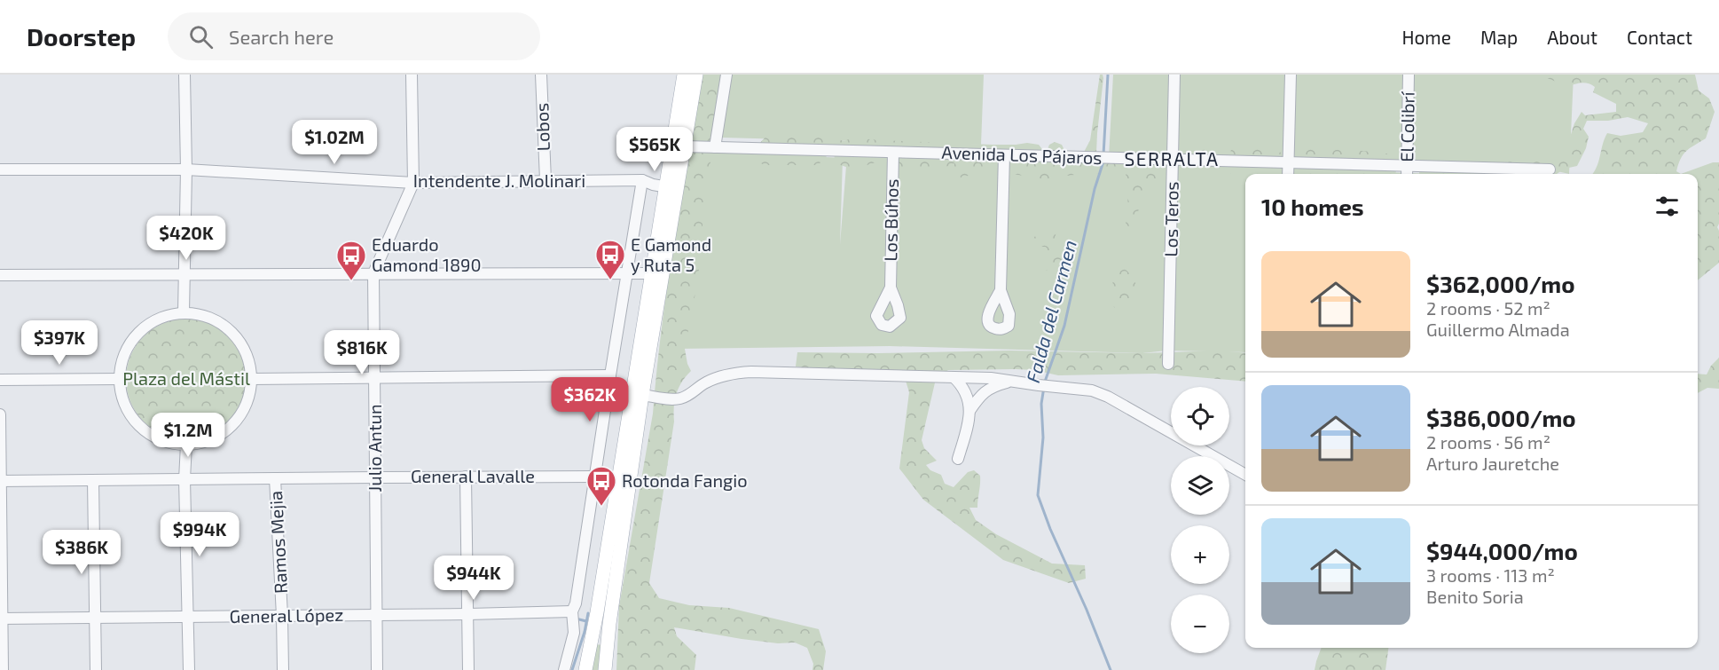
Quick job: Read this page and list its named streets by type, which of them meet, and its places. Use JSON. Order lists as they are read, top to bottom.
{
  "streets": {
    "street": [
      "Lobos",
      "El Colibrí",
      "Avenida Los Pájaros",
      "Intendente J. Molinari",
      "Los Teros",
      "Los Búhos",
      "Julio Antun",
      "General Lavalle",
      "Ramos Mejia",
      "General López"
    ]
  },
  "crossings": [
    ["Lobos", "Intendente J. Molinari"],
    ["El Colibrí", "Avenida Los Pájaros"],
    ["Avenida Los Pájaros", "Los Teros"],
    ["Avenida Los Pájaros", "Los Búhos"],
    ["Intendente J. Molinari", "Julio Antun"],
    ["Julio Antun", "General Lavalle"],
    ["Julio Antun", "General López"],
    ["General Lavalle", "Ramos Mejia"],
    ["Ramos Mejia", "General López"]
  ],
  "districts": ["SERRALTA"],
  "water": ["Falda del Carmen"],
  "parks": ["Plaza del Mástil"],
  "places": {
    "bus stop": ["E Gamond y Ruta 5", "Eduardo Gamond 1890", "Rotonda Fangio"]
  },
  "page": {
    "header": "Doorstep",
    "search": "Search here",
    "nav": [
      "Home",
      "Map",
      "About",
      "Contact"
    ],
    "price": [
      "$1.02M",
      "$565K",
      "$420K",
      "$397K",
      "$816K",
      "$362K",
      "$1.2M",
      "$994K",
      "$386K",
      "$944K"
    ],
    "heading": "10 homes",
    "list": [
      {
        "name": "$362,000/mo",
        "note": "2 rooms · 52 m² · Guillermo Almada"
      },
      {
        "name": "$386,000/mo",
        "note": "2 rooms · 56 m² · Arturo Jauretche"
      },
      {
        "name": "$944,000/mo",
        "note": "3 rooms · 113 m² · Benito Soria"
      }
    ],
    "map_buttons": ["+", "−"]
  }
}
